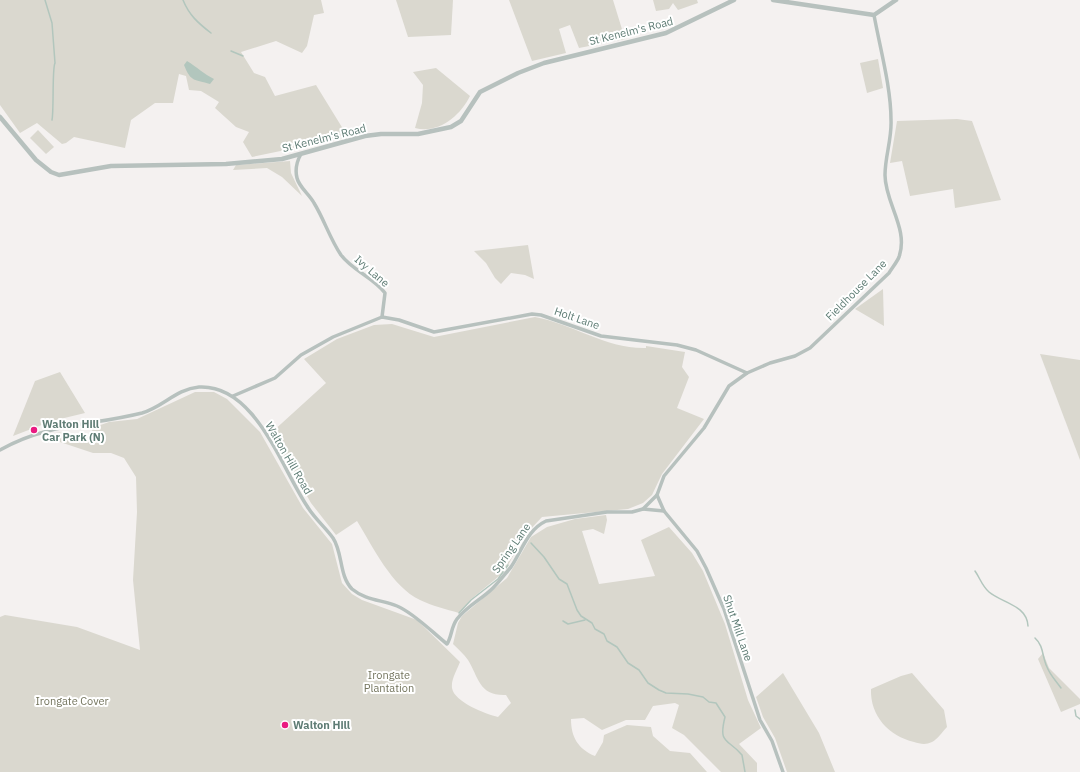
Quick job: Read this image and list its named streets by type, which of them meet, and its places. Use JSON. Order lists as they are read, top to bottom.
{
  "streets": {
    "street": [
      "St Kenelm's Road",
      "Ivy Lane",
      "Fieldhouse Lane",
      "Holt Lane",
      "Walton Hill Road",
      "Spring Lane",
      "Shut Mill Lane"
    ]
  },
  "crossings": [
    ["St Kenelm's Road", "Ivy Lane"],
    ["Ivy Lane", "Holt Lane"],
    ["Fieldhouse Lane", "Holt Lane"],
    ["Fieldhouse Lane", "Shut Mill Lane"],
    ["Walton Hill Road", "Spring Lane"],
    ["Spring Lane", "Shut Mill Lane"]
  ],
  "parks": ["Irongate Plantation", "Irongate Cover"],
  "places": ["Walton Hill Car Park (N)", "Walton Hill"]
}
